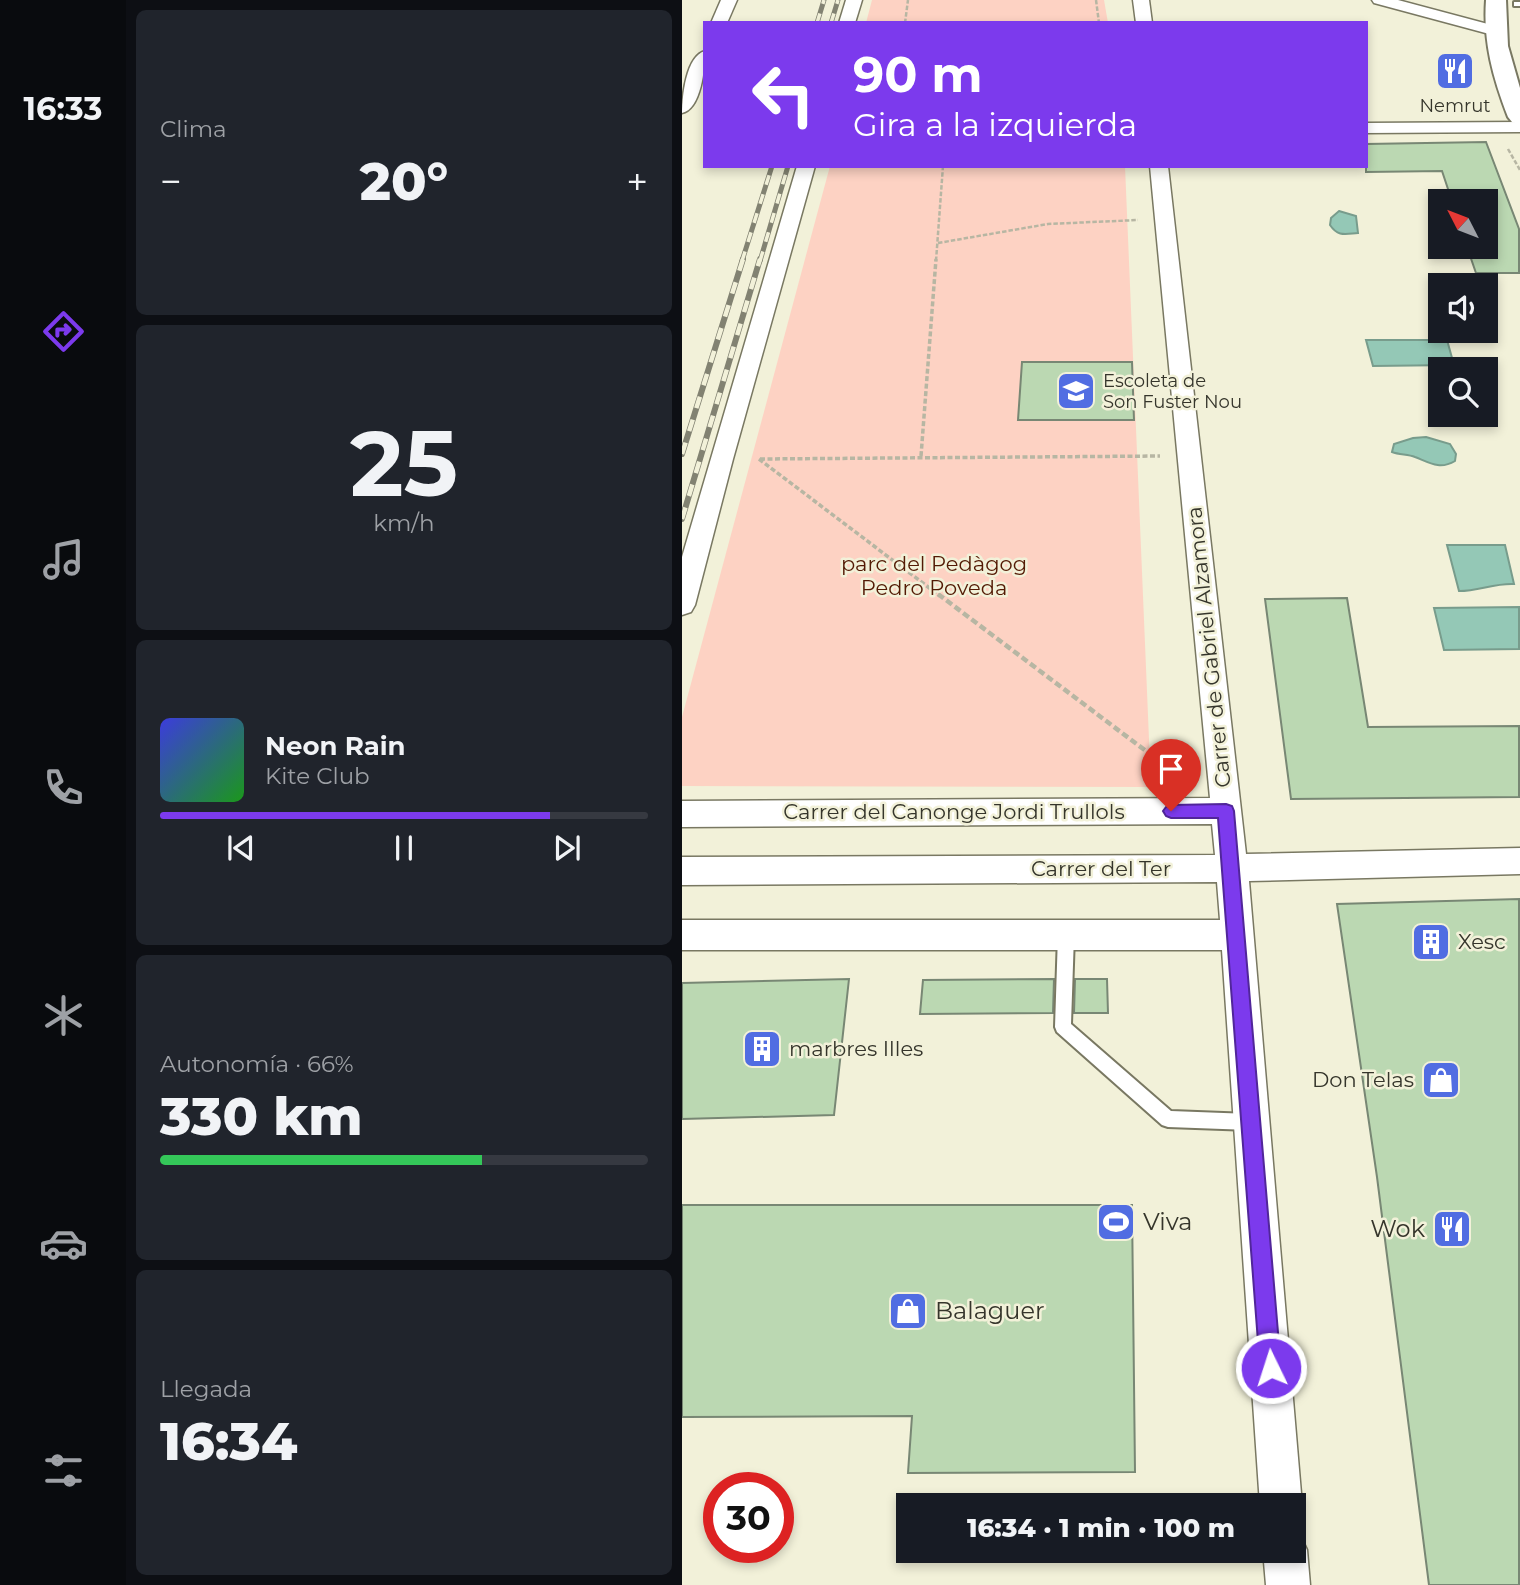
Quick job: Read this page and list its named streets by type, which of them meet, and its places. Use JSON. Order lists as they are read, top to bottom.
{
  "streets": {
    "street": ["Carrer de Gabriel Alzamora", "Carrer del Canonge Jordi Trullols", "Carrer del Ter"]
  },
  "crossings": [
    ["Carrer de Gabriel Alzamora", "Carrer del Canonge Jordi Trullols"],
    ["Carrer de Gabriel Alzamora", "Carrer del Ter"]
  ],
  "parks": ["parc del Pedàgog Pedro Poveda"],
  "places": {
    "restaurant": ["Nemrut", "Wok"],
    "school or university": ["Escoleta de Son Fuster Nou"],
    "building": ["Xesc", "marbres Illes"],
    "shop": ["Don Telas", "Balaguer"],
    "sports": ["Viva"]
  },
  "north": "top left",
  "page": {
    "tabs": "16:33",
    "tile": [
      "Clima",
      ["25", "km/h"],
      ["Autonomía · 66%", "330 km"],
      ["Llegada", "16:34"]
    ],
    "turn": ["90 m", "Gira a la izquierda"],
    "heat": ["−", "20°", "+"],
    "song": ["Neon Rain", "Kite Club"],
    "limit": "30",
    "trip": "16:34 · 1 min · 100 m"
  }
}
